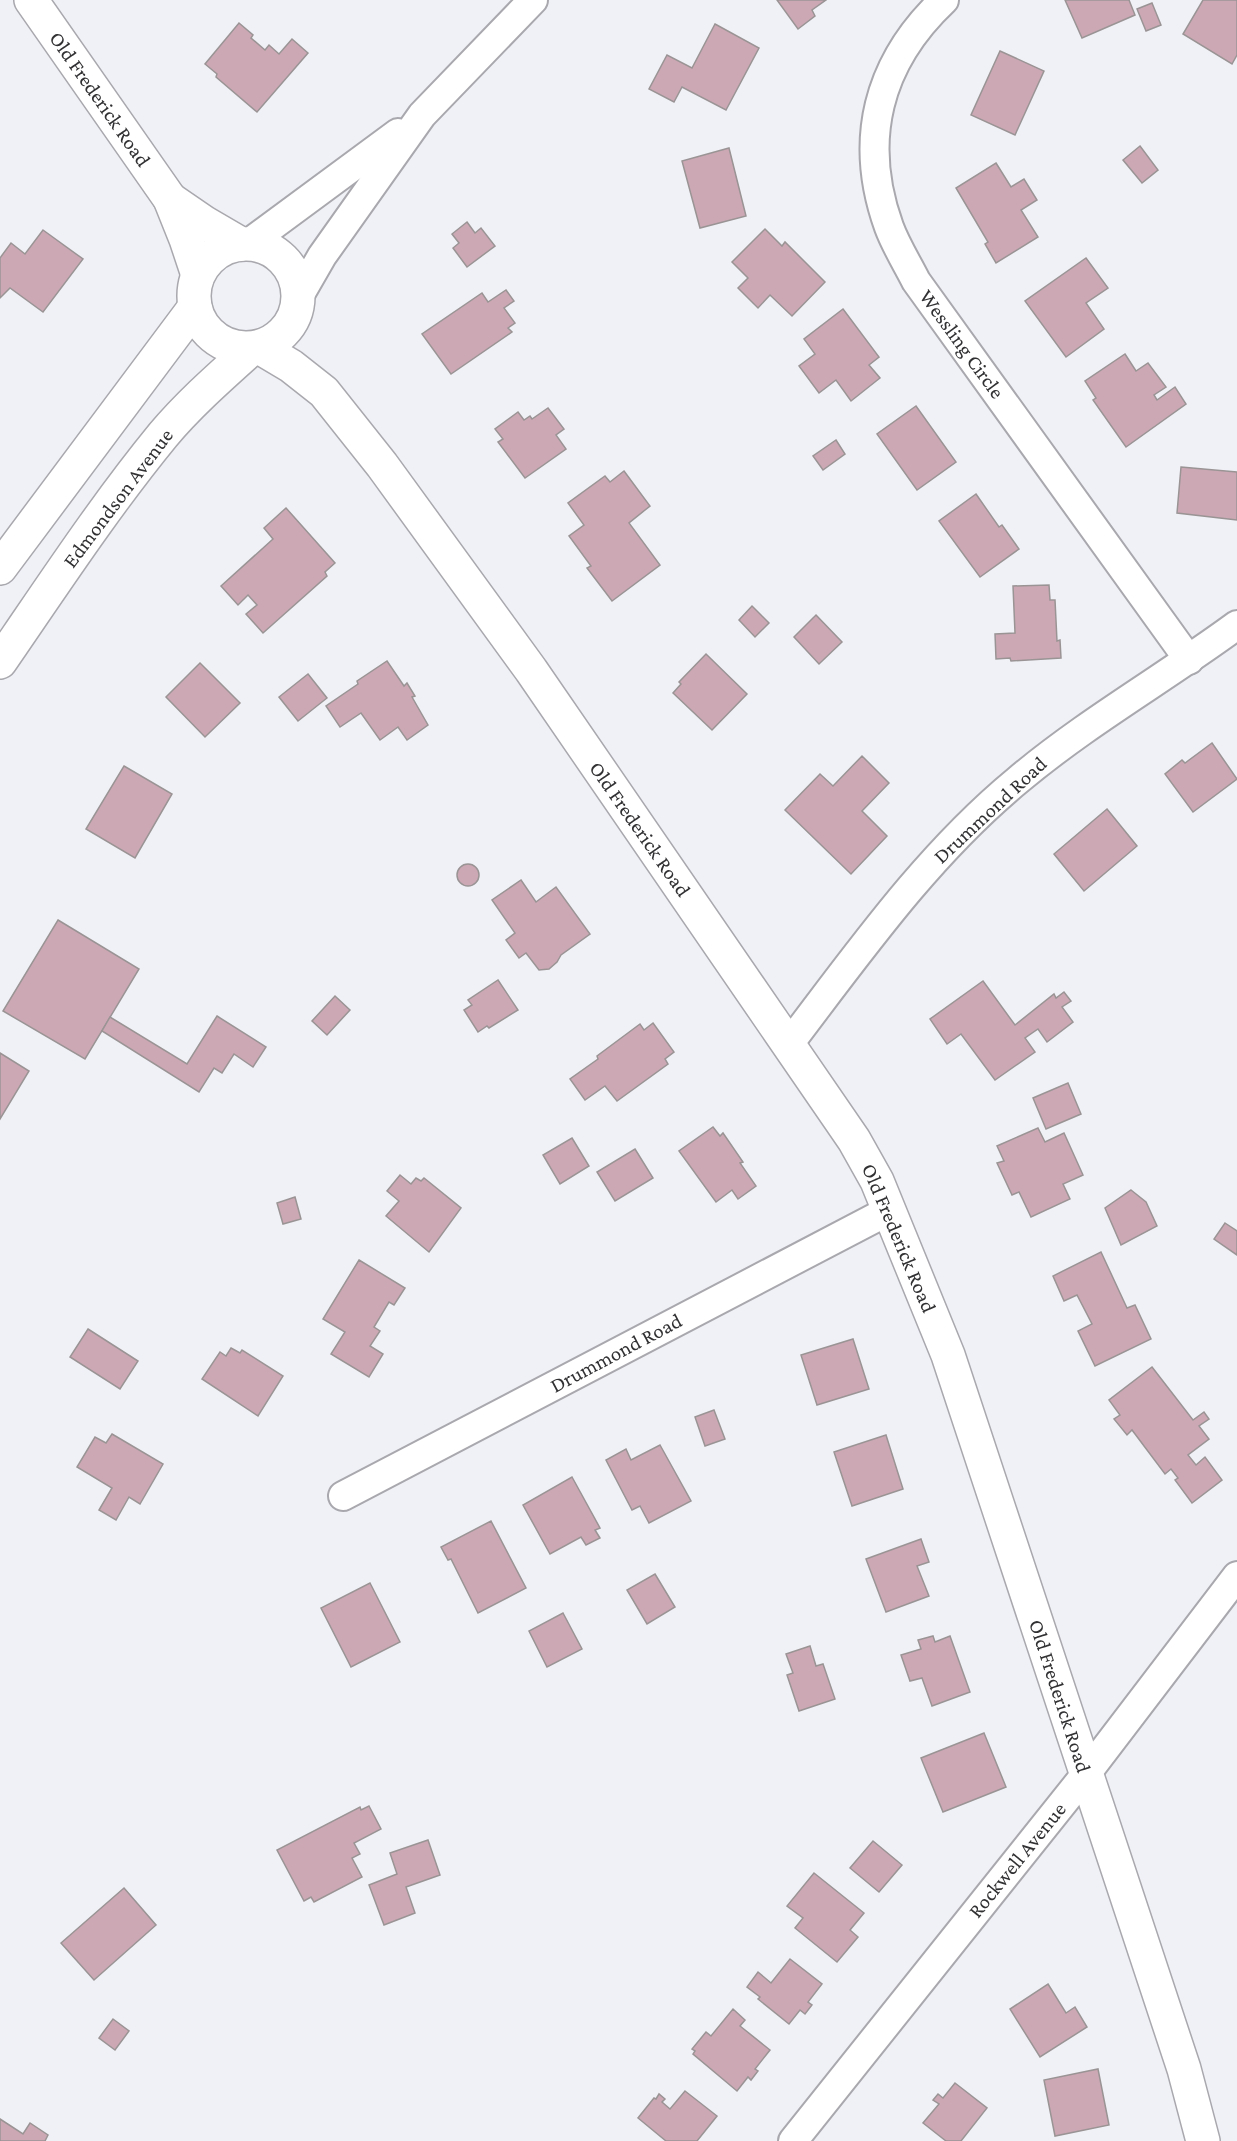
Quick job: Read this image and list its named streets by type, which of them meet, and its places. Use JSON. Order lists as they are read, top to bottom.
{
  "streets": {
    "street": [
      "Old Frederick Road",
      "Wessling Circle",
      "Edmondson Avenue",
      "Drummond Road",
      "Rockwell Avenue"
    ]
  },
  "crossings": [
    ["Old Frederick Road", "Edmondson Avenue"],
    ["Old Frederick Road", "Drummond Road"],
    ["Old Frederick Road", "Rockwell Avenue"],
    ["Wessling Circle", "Drummond Road"]
  ]
}
